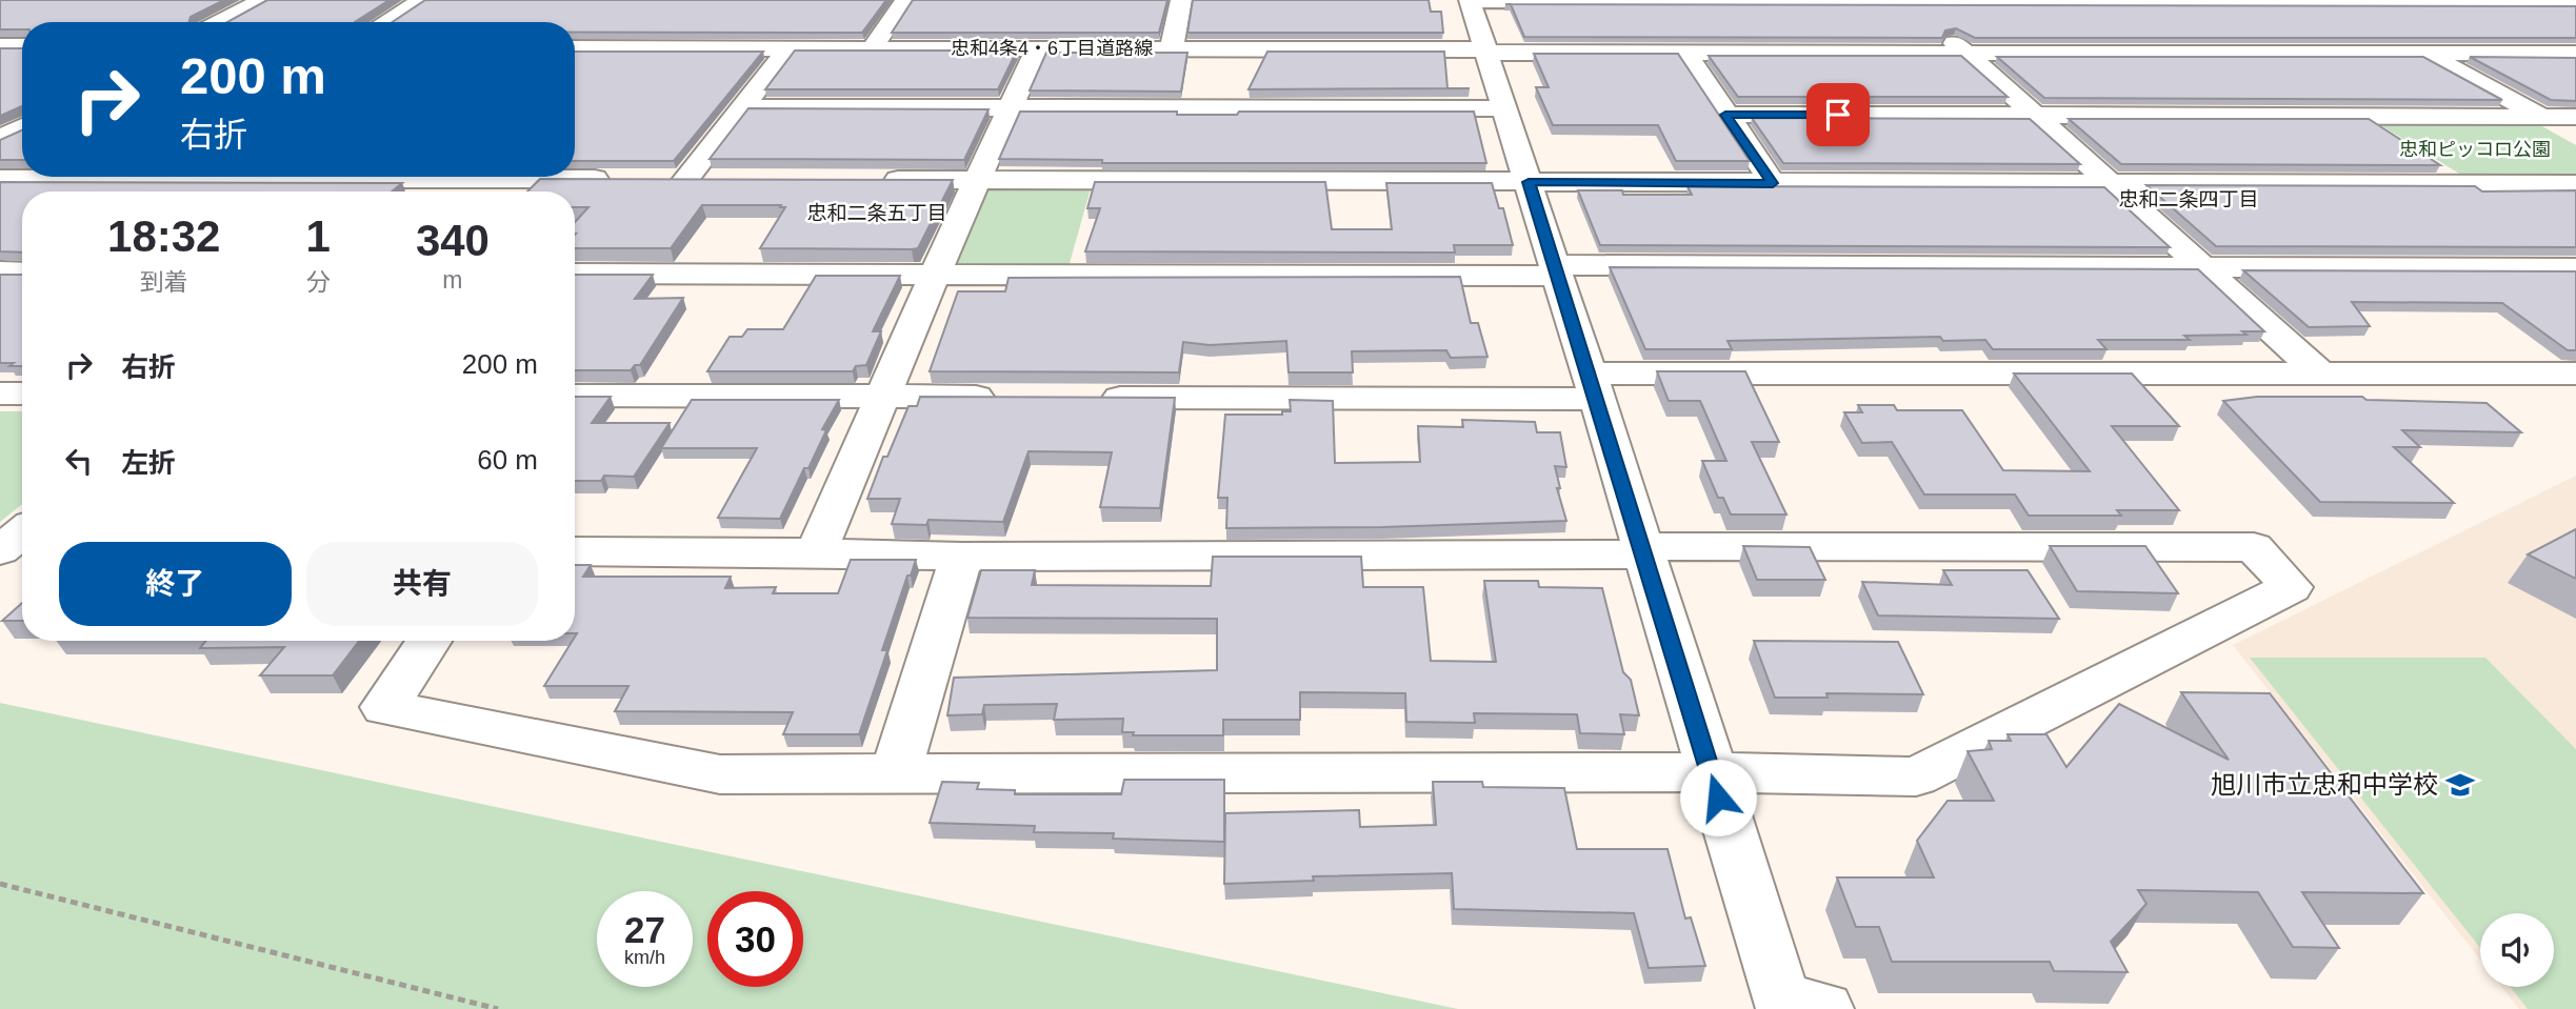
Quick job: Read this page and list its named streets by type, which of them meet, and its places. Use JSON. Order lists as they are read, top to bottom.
{
  "streets": {
    "street": ["忠和4条4・6丁目道路線"]
  },
  "districts": ["忠和二条四丁目", "忠和二条五丁目"],
  "parks": ["忠和ピッコロ公園"],
  "places": {
    "school or university": ["旭川市立忠和中学校"]
  },
  "page": {
    "turn": ["200 m", "右折"],
    "eta": [
      "18:32",
      "到着",
      "1",
      "分",
      "340",
      "m"
    ],
    "list": [
      {
        "name": "右折",
        "value": "200 m"
      },
      {
        "name": "左折",
        "value": "60 m"
      }
    ],
    "buttons": ["終了", "共有"],
    "speed": "27 km/h",
    "limit": "30"
  }
}
